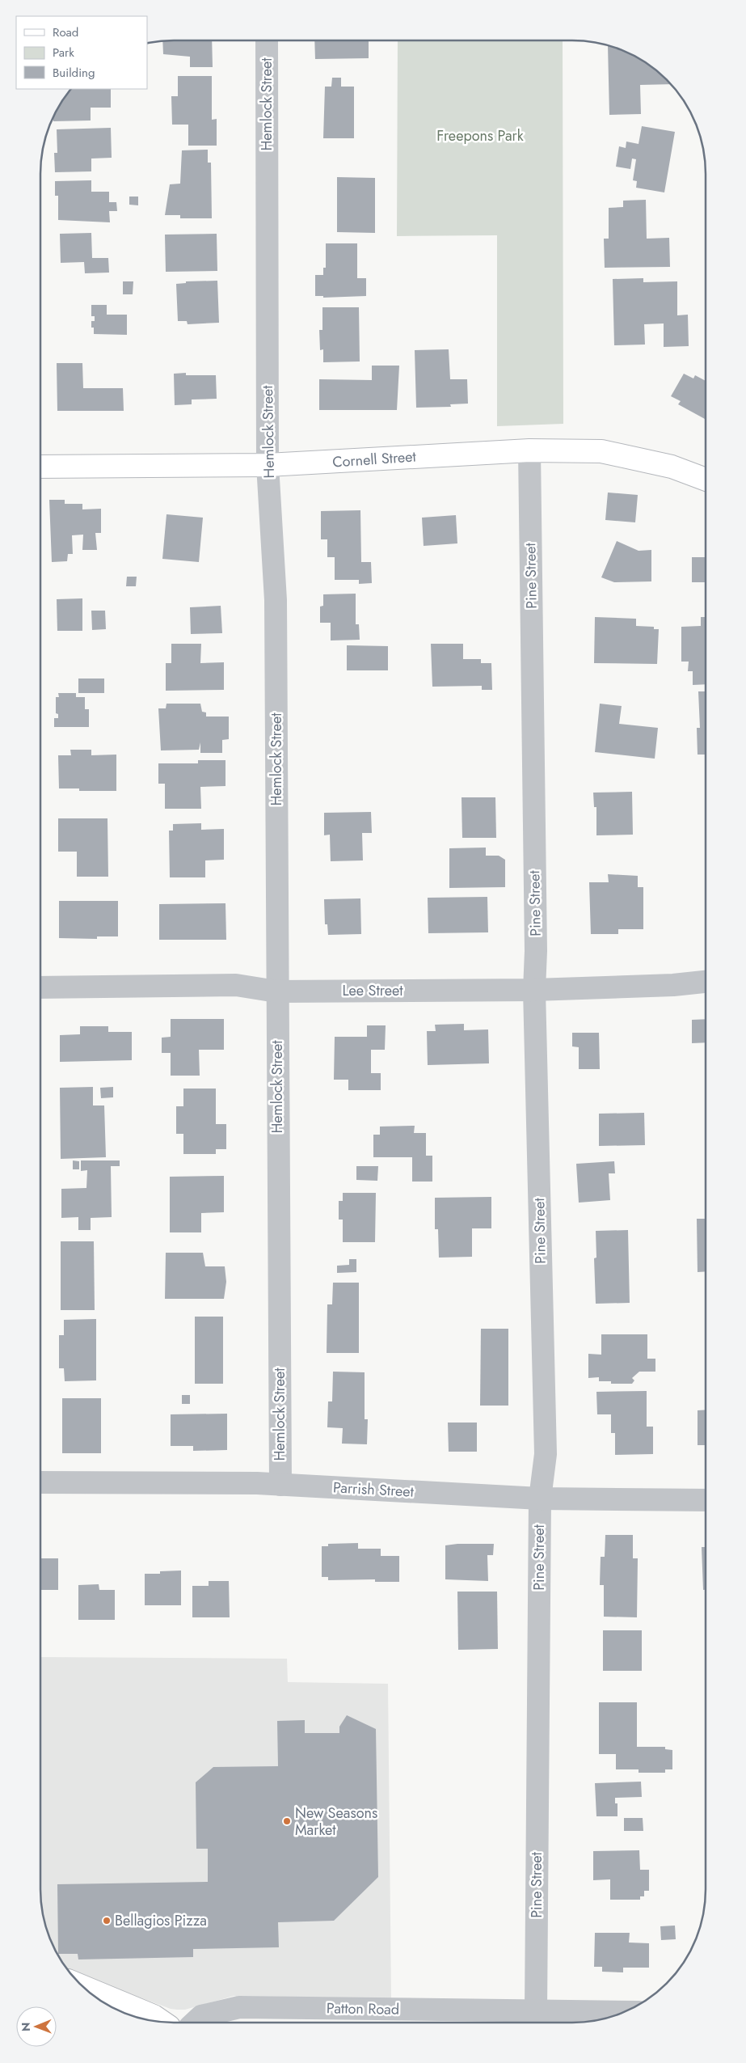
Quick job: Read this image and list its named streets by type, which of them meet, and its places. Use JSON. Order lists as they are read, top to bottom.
{
  "streets": {
    "street": [
      "Hemlock Street",
      "Cornell Street",
      "Pine Street",
      "Lee Street",
      "Parrish Street",
      "Patton Road"
    ]
  },
  "crossings": [
    ["Hemlock Street", "Cornell Street"],
    ["Hemlock Street", "Lee Street"],
    ["Hemlock Street", "Parrish Street"],
    ["Cornell Street", "Pine Street"],
    ["Pine Street", "Lee Street"],
    ["Pine Street", "Parrish Street"],
    ["Pine Street", "Patton Road"]
  ],
  "parks": ["Freepons Park"],
  "places": ["New Seasons Market", "Bellagios Pizza"],
  "legend": ["Road", "Park", "Building"],
  "north": "left"
}
